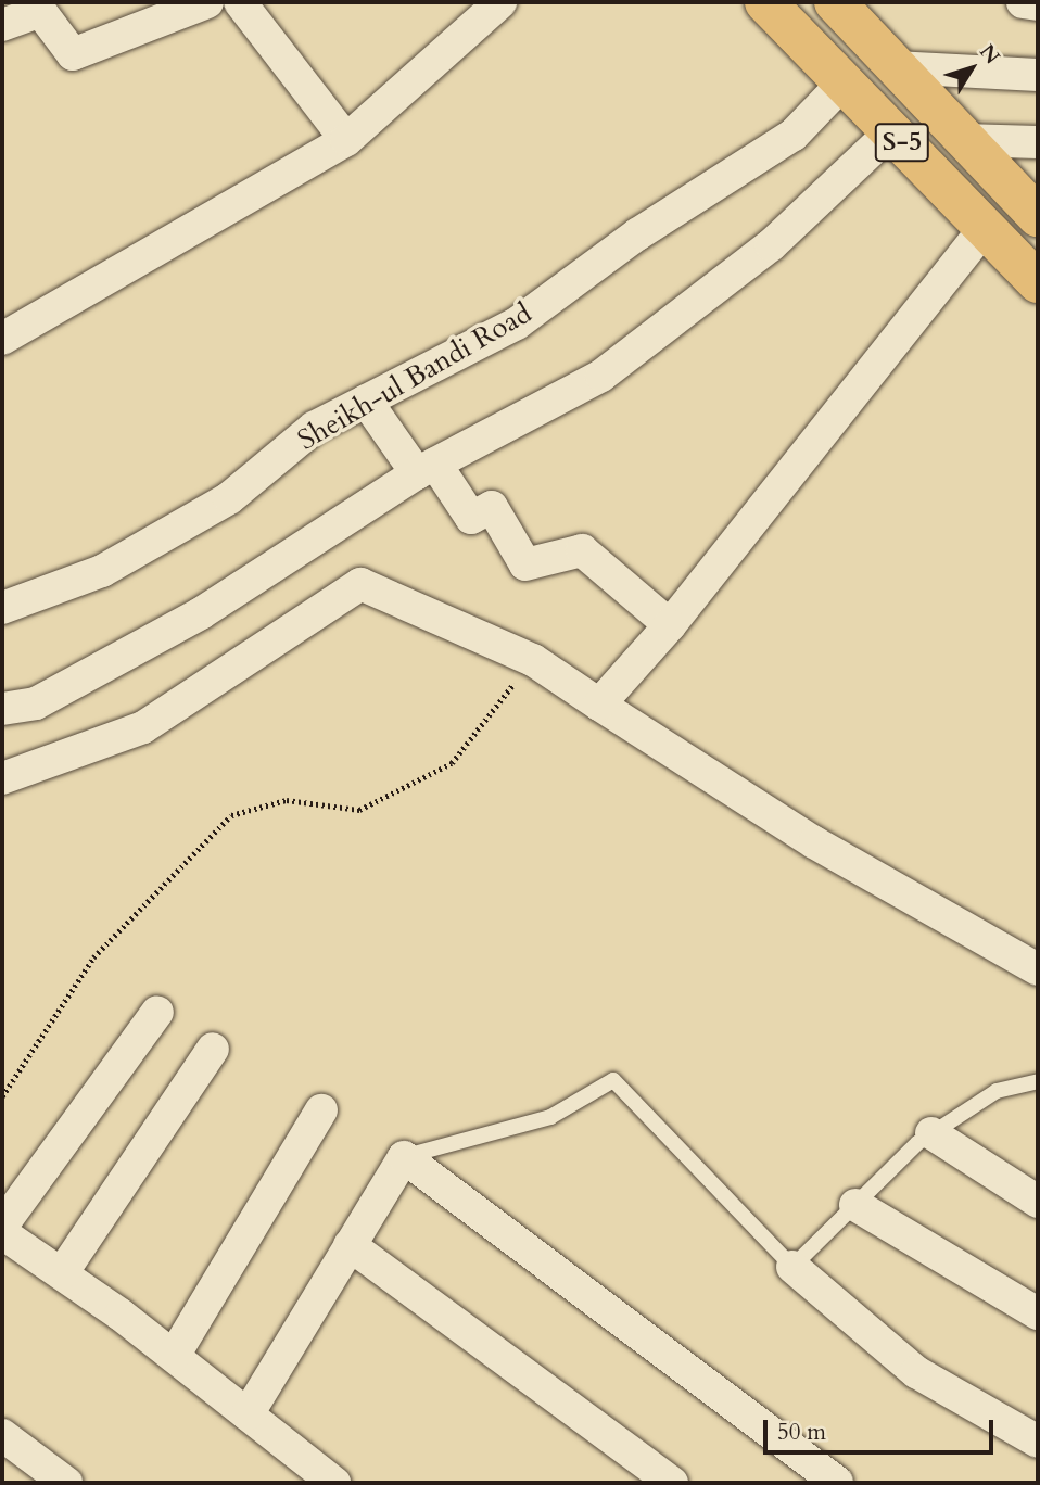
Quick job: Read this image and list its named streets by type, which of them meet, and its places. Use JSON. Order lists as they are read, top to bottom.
{
  "streets": {
    "main road": ["S-5"],
    "street": ["Sheikh-ul Bandi Road"]
  },
  "crossings": [
    ["S-5", "Sheikh-ul Bandi Road"]
  ],
  "scale_bar": "50 m",
  "north": "top right"
}
